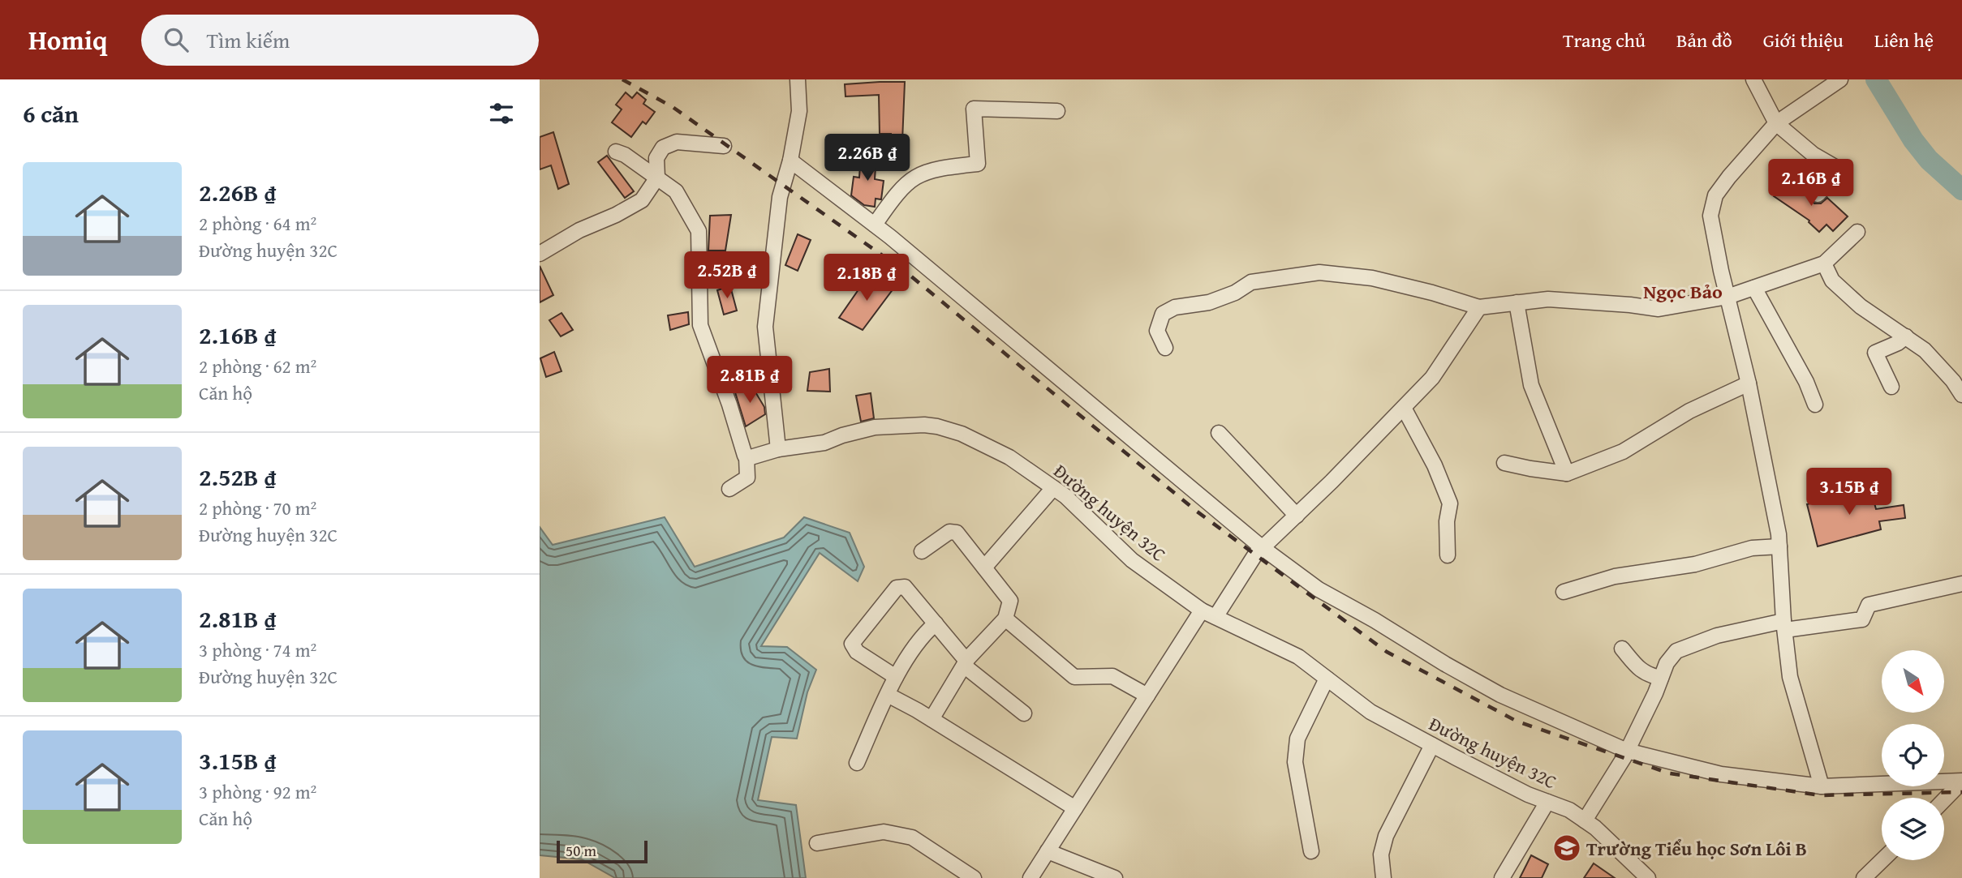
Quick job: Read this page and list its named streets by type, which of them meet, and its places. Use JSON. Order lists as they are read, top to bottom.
{
  "streets": {
    "street": ["Đường huyện 32C"]
  },
  "districts": ["Ngọc Bảo"],
  "places": {
    "school or university": ["Trường Tiểu học Sơn Lôi B"]
  },
  "scale_bar": "50 m",
  "north": "bottom right",
  "page": {
    "header": "Homiq",
    "search": "Tìm kiếm",
    "nav": [
      "Trang chủ",
      "Bản đồ",
      "Giới thiệu",
      "Liên hệ"
    ],
    "heading": "6 căn",
    "price": [
      "2.26B ₫",
      "2.16B ₫",
      "2.52B ₫",
      "2.18B ₫",
      "2.81B ₫",
      "3.15B ₫"
    ],
    "list": [
      {
        "name": "2.26B ₫",
        "note": "2 phòng · 64 m² · Đường huyện 32C"
      },
      {
        "name": "2.16B ₫",
        "note": "2 phòng · 62 m² · Căn hộ"
      },
      {
        "name": "2.52B ₫",
        "note": "2 phòng · 70 m² · Đường huyện 32C"
      },
      {
        "name": "2.81B ₫",
        "note": "3 phòng · 74 m² · Đường huyện 32C"
      },
      {
        "name": "3.15B ₫",
        "note": "3 phòng · 92 m² · Căn hộ"
      }
    ],
    "scale": "50 m"
  }
}
